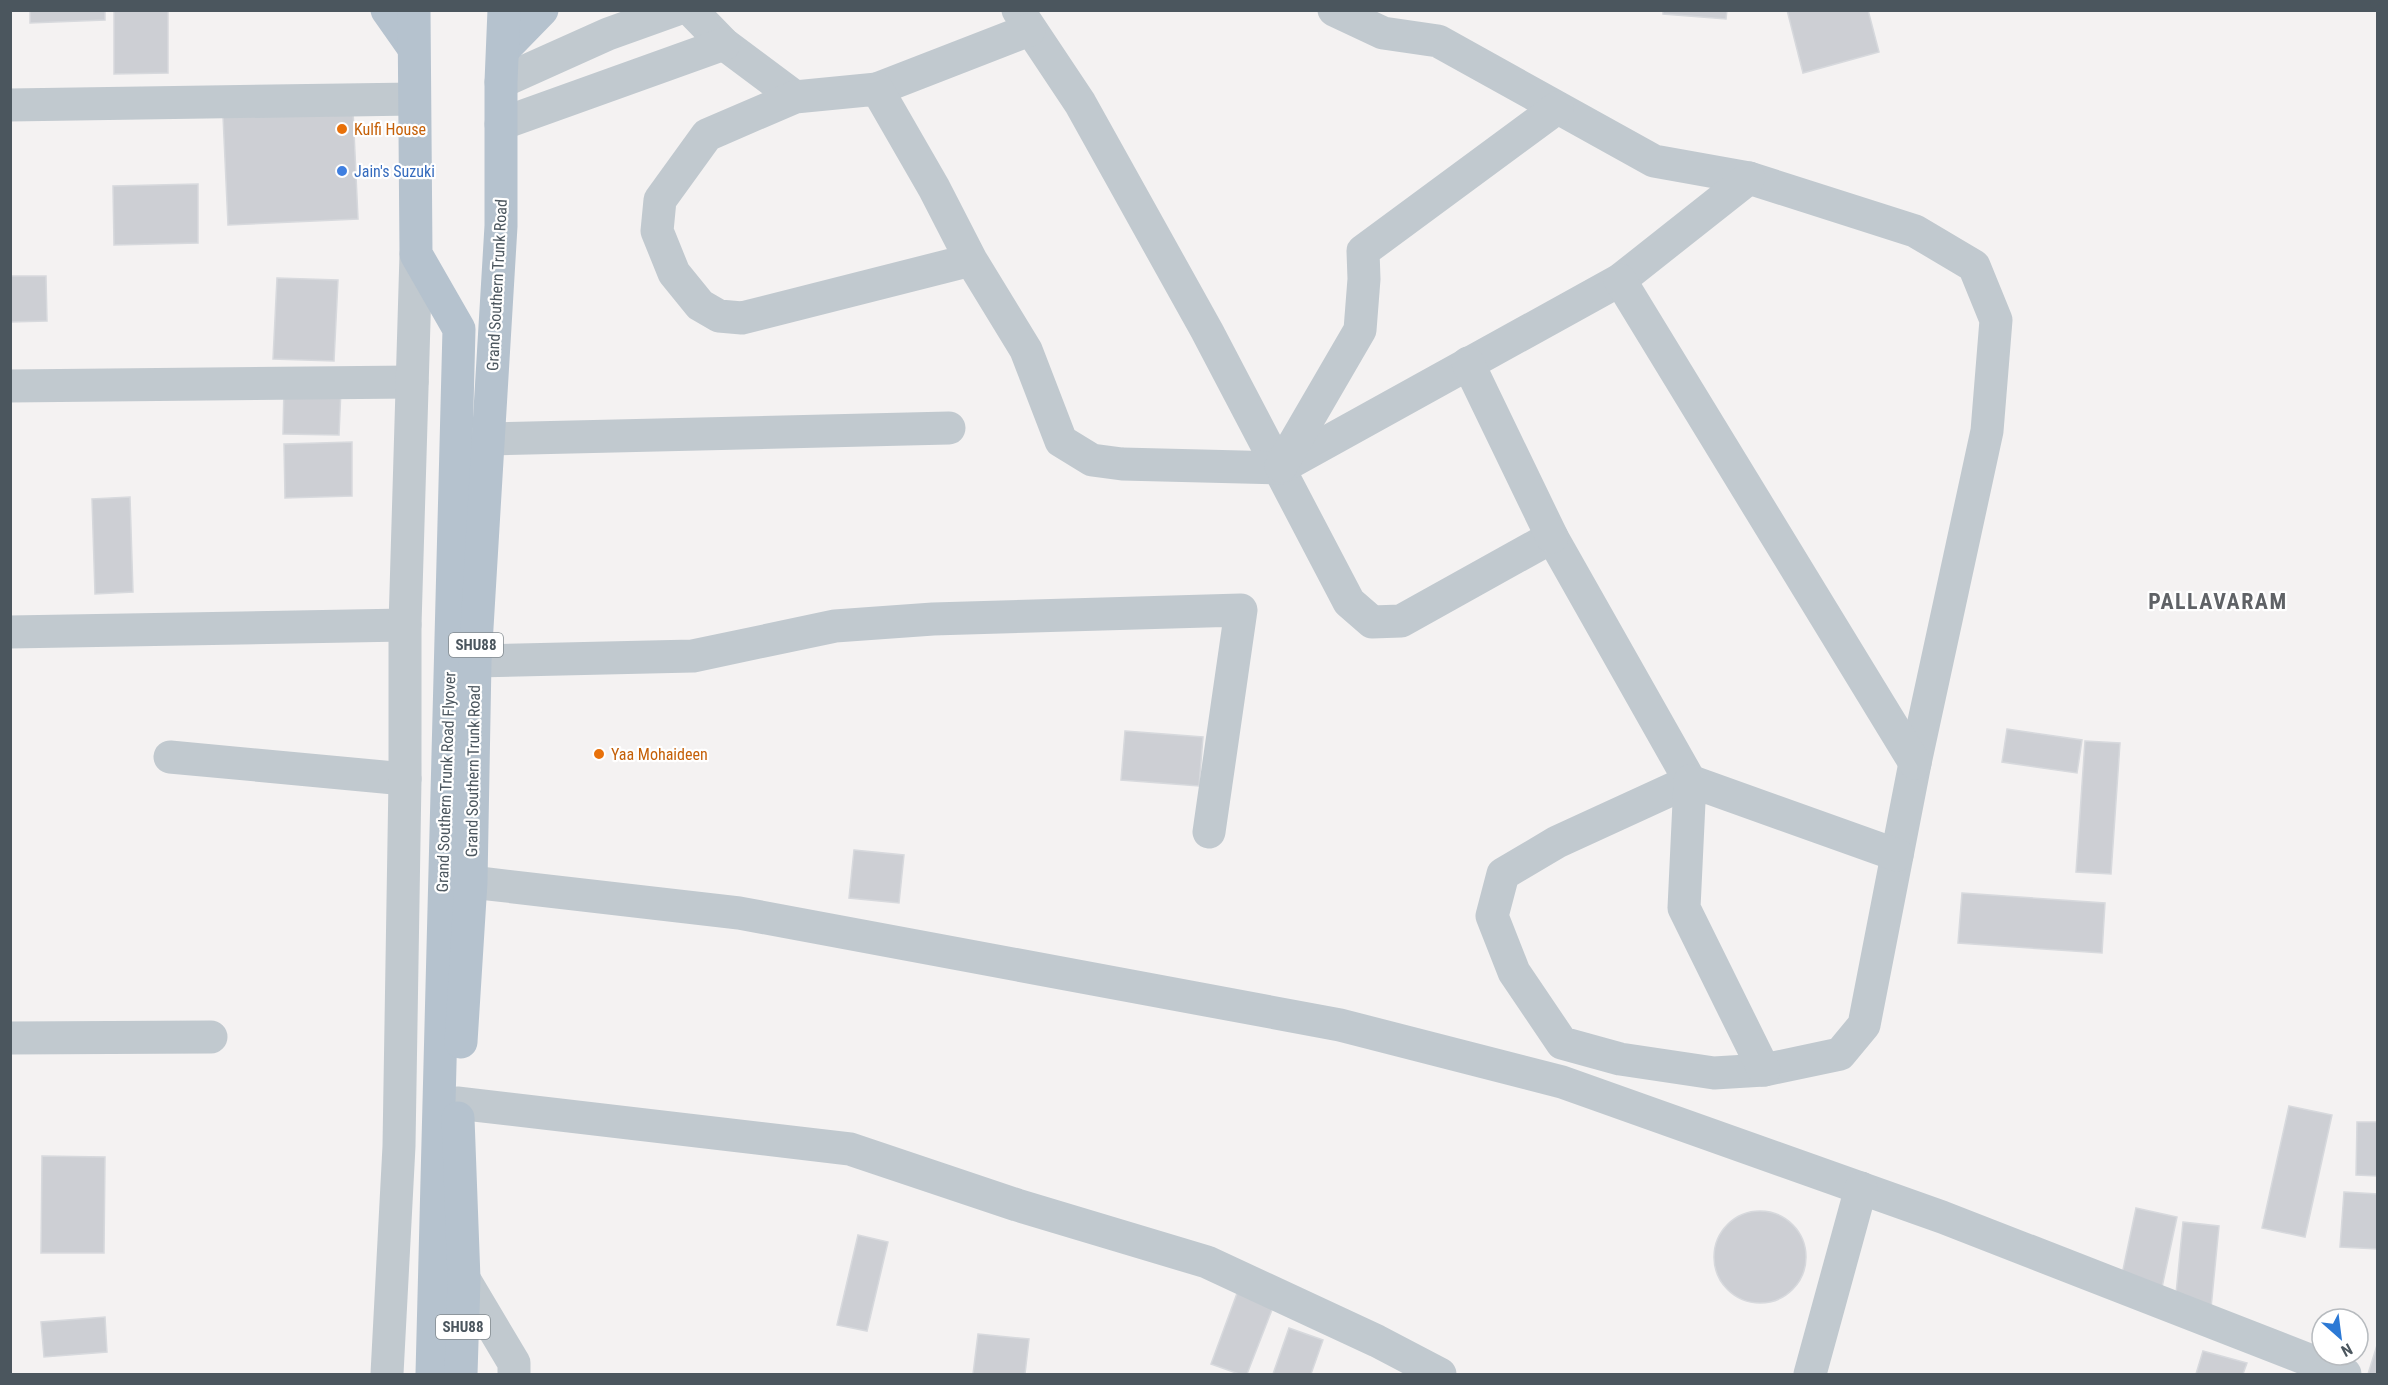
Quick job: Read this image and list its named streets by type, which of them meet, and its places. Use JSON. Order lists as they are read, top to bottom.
{
  "streets": {
    "main road": ["Grand Southern Trunk Road", "SHU88", "Grand Southern Trunk Road Flyover"]
  },
  "crossings": [
    ["Grand Southern Trunk Road", "SHU88"],
    ["Grand Southern Trunk Road", "Grand Southern Trunk Road Flyover"],
    ["SHU88", "Grand Southern Trunk Road Flyover"]
  ],
  "districts": ["PALLAVARAM"],
  "places": ["Kulfi House", "Jain's Suzuki", "Yaa Mohaideen"],
  "north": "bottom right"
}
